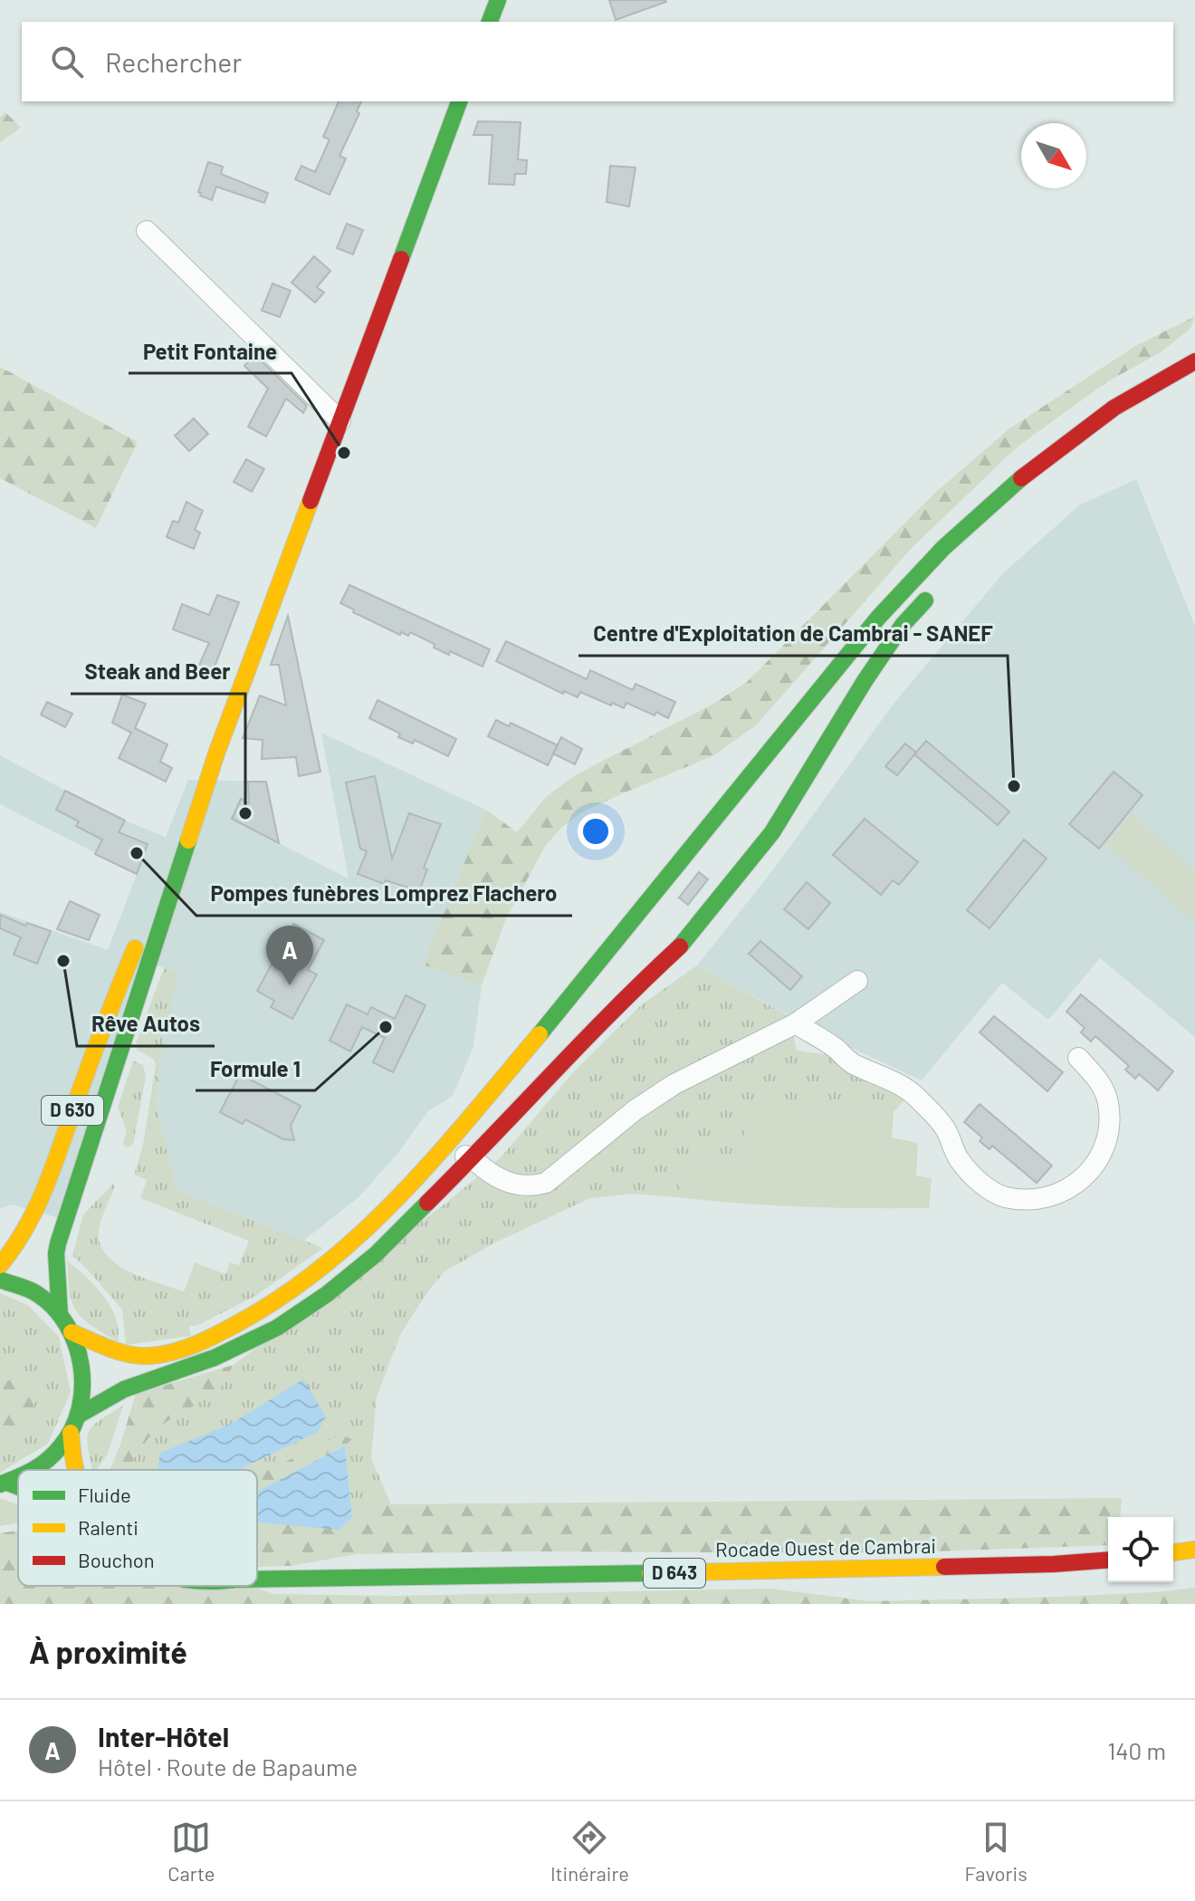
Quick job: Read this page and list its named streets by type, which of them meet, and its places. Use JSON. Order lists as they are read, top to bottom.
{
  "streets": {
    "main road": ["D 630", "Rocade Ouest de Cambrai", "D 643"]
  },
  "places": [
    "Petit Fontaine",
    "Centre d'Exploitation de Cambrai - SANEF",
    "Steak and Beer",
    "Pompes funèbres Lomprez Flachero",
    "Rêve Autos",
    "Formule 1"
  ],
  "legend": ["Fluide", "Ralenti", "Bouchon"],
  "north": "bottom right",
  "page": {
    "search": "Rechercher",
    "pins": "A",
    "heading": "À proximité",
    "list": [
      {
        "mark": "A",
        "name": "Inter-Hôtel",
        "note": "Hôtel · Route de Bapaume",
        "value": "140 m"
      }
    ],
    "nav": ["Carte", "Itinéraire", "Favoris"]
  }
}
